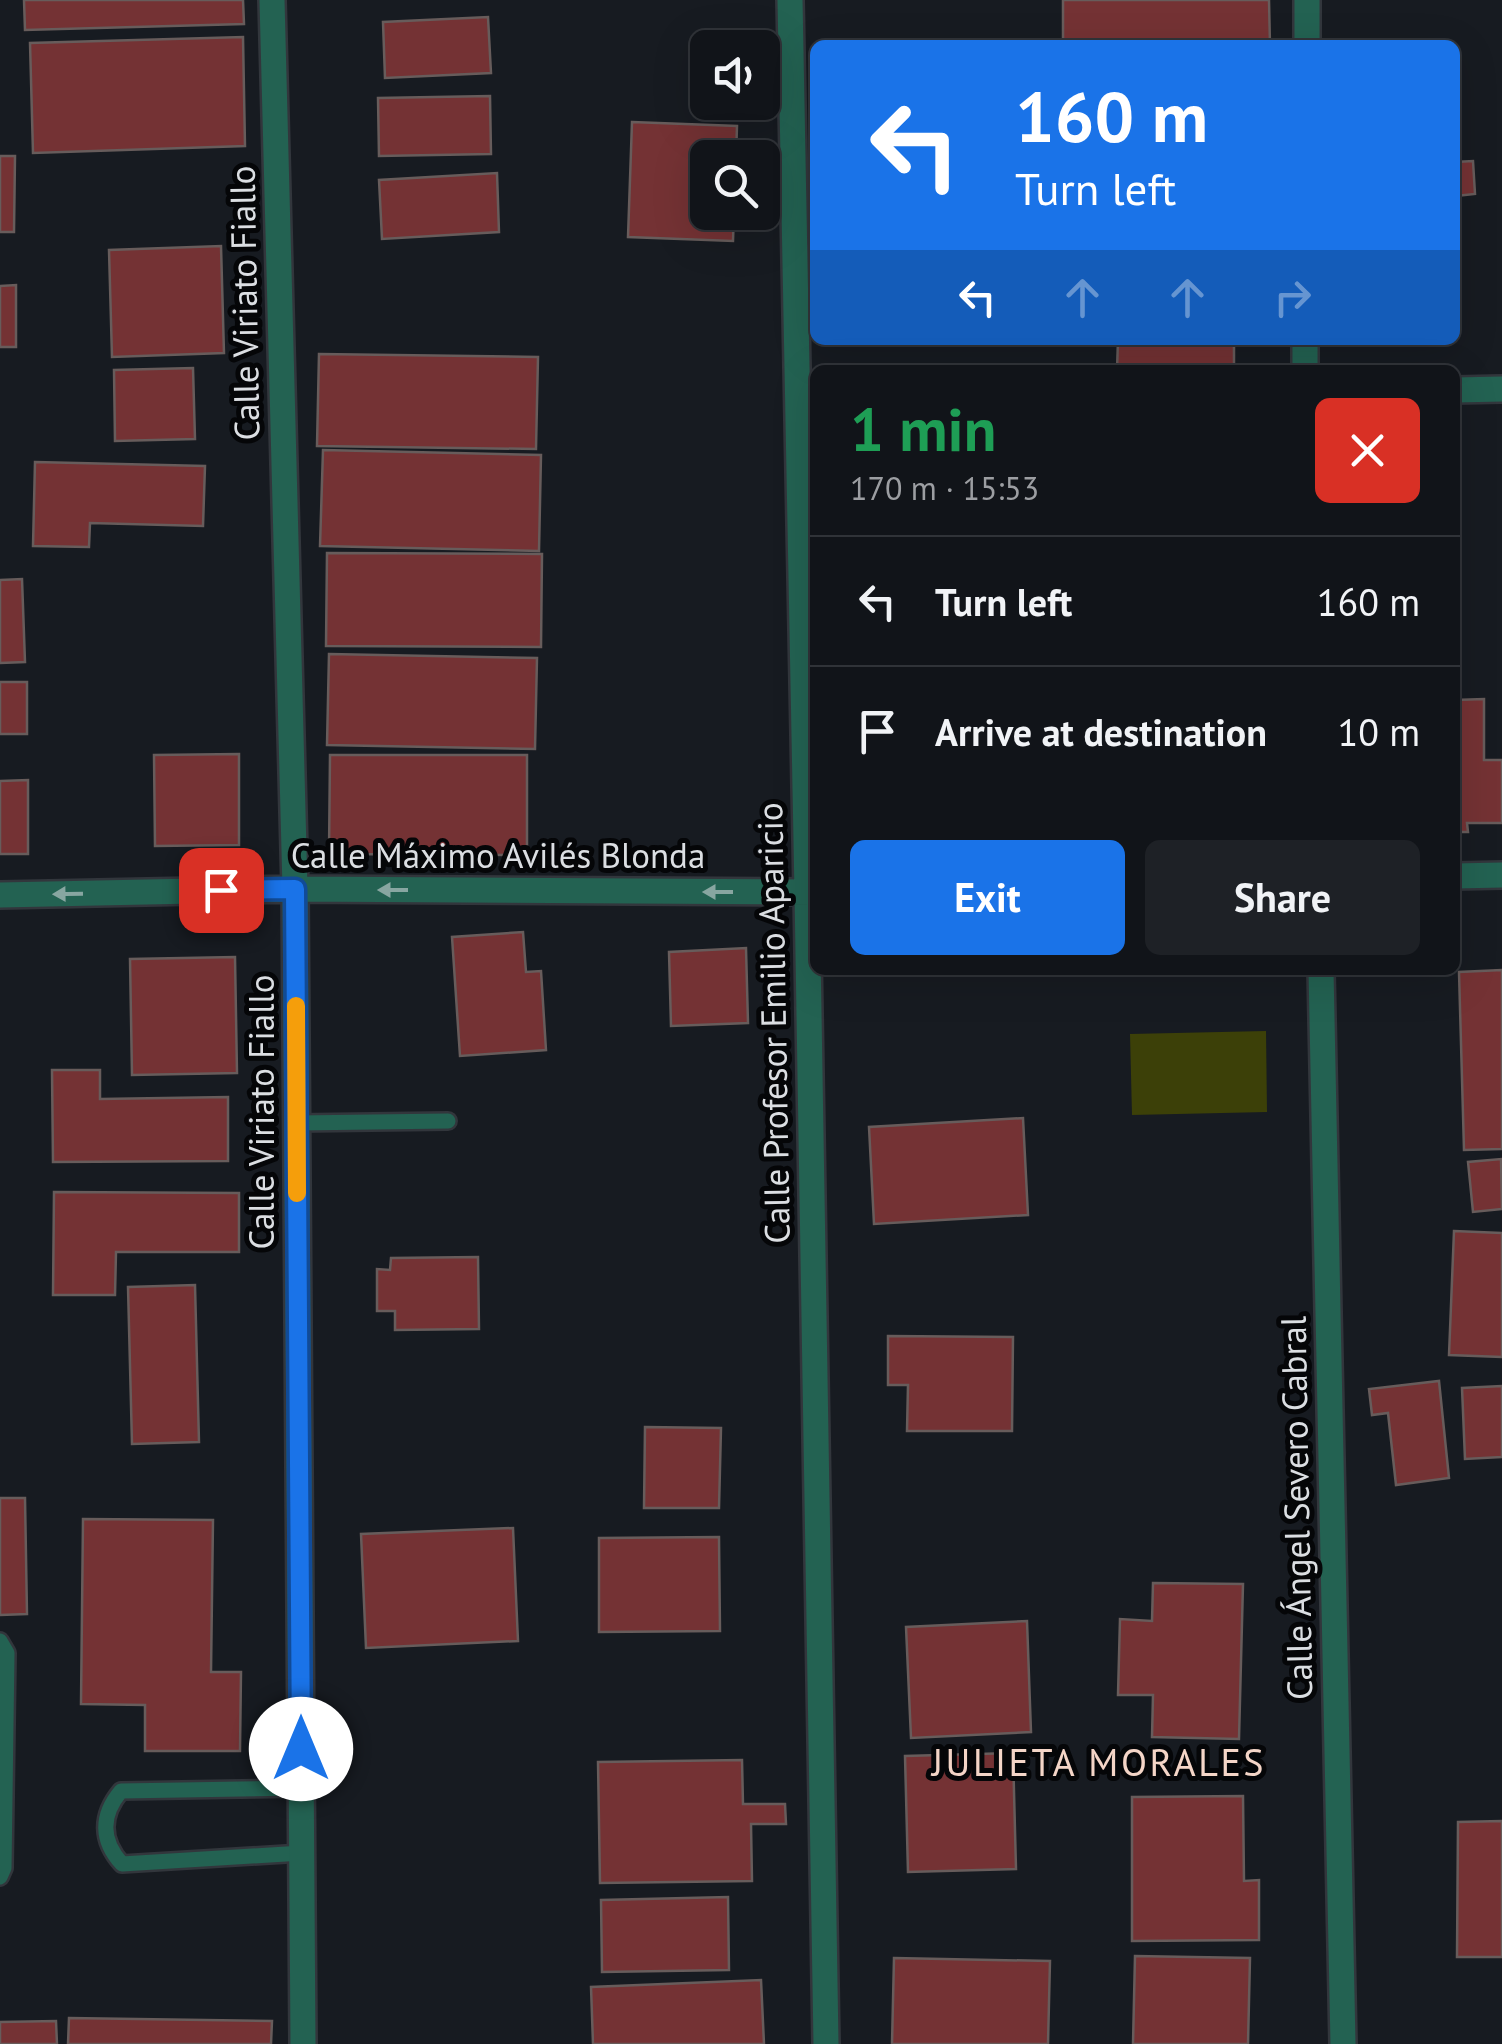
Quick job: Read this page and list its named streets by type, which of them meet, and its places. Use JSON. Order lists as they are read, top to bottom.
{
  "streets": {
    "street": [
      "Calle Viriato Fiallo",
      "Calle Máximo Avilés Blonda",
      "Calle Profesor Emilio Aparicio",
      "Calle Ángel Severo Cabral"
    ]
  },
  "crossings": [
    ["Calle Viriato Fiallo", "Calle Máximo Avilés Blonda"]
  ],
  "one_way": ["Calle Máximo Avilés Blonda"],
  "districts": ["JULIETA MORALES"],
  "page": {
    "turn": ["160 m", "Turn left"],
    "heading": ["1 min", "170 m · 15:53"],
    "list": [
      {
        "name": "Turn left",
        "value": "160 m"
      },
      {
        "name": "Arrive at destination",
        "value": "10 m"
      }
    ],
    "buttons": ["Exit", "Share"]
  }
}
